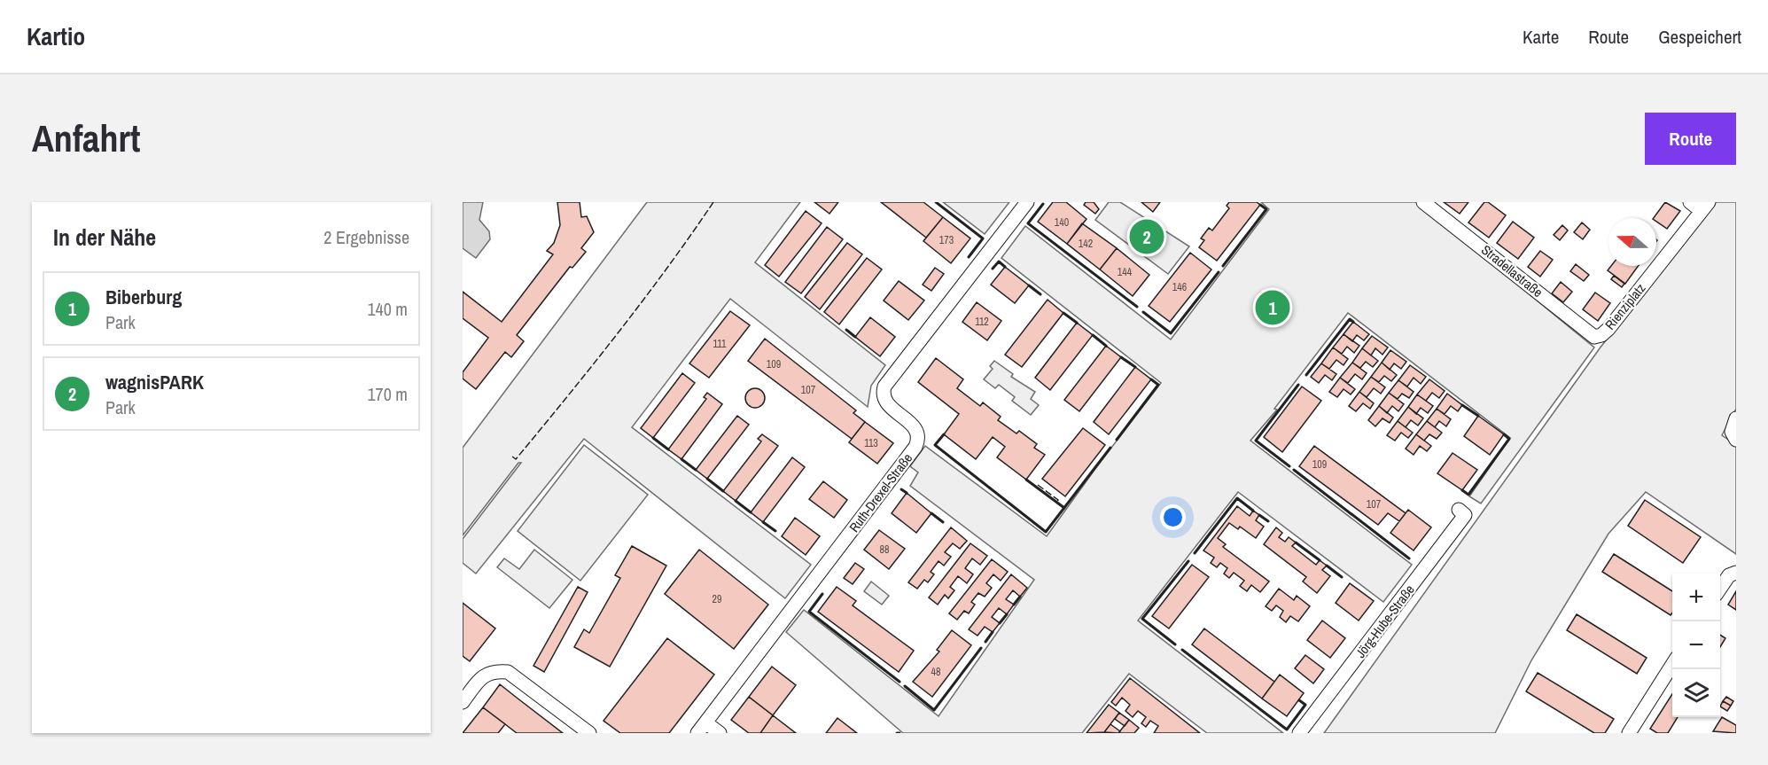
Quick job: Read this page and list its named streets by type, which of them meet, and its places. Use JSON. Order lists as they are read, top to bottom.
{
  "streets": {
    "street": [
      "Stradellastraße",
      "Rienziplatz",
      "Ruth-Drexel-Straße",
      "Jörg-Hube-Straße"
    ]
  },
  "crossings": [
    ["Stradellastraße", "Rienziplatz"]
  ],
  "house_numbers": [
    "140",
    "173",
    "142",
    "144",
    "146",
    "112",
    "111",
    "109",
    "107",
    "113",
    "109",
    "107",
    "88",
    "29",
    "48"
  ],
  "north": "left",
  "page": {
    "header": "Kartio",
    "nav": ["Karte", "Route", "Gespeichert"],
    "buttons": "Route",
    "title": "Anfahrt",
    "heading": ["In der Nähe", "2 Ergebnisse"],
    "pins": ["2", "1"],
    "list": [
      {
        "mark": "1",
        "name": "Biberburg",
        "note": "Park",
        "value": "140 m"
      },
      {
        "mark": "2",
        "name": "wagnisPARK",
        "note": "Park",
        "value": "170 m"
      }
    ],
    "map_buttons": ["+", "−"]
  }
}
